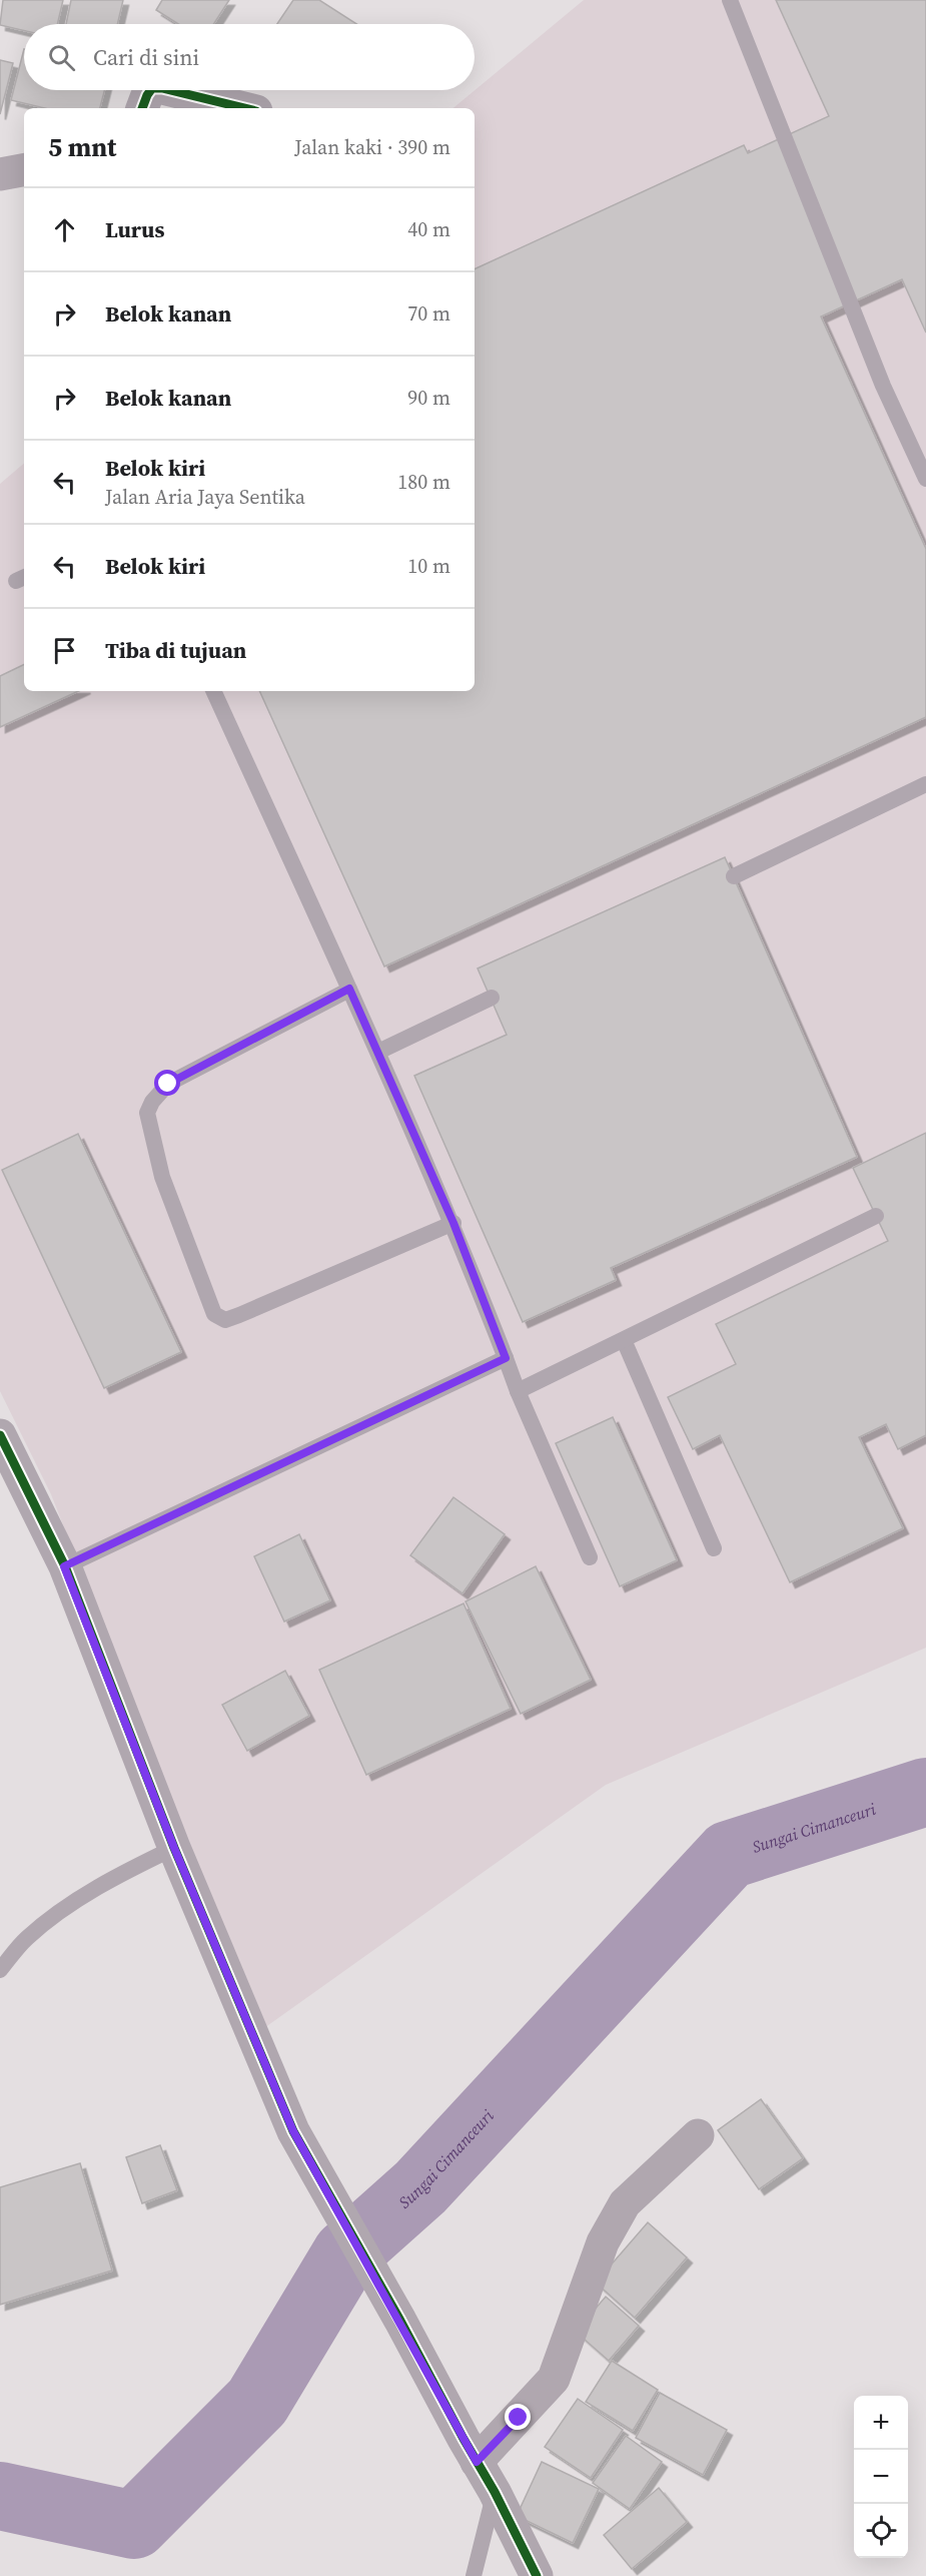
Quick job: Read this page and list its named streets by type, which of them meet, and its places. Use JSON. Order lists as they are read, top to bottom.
{
  "water": ["Sungai Cimanceuri"],
  "page": {
    "search": "Cari di sini",
    "heading": ["5 mnt", "Jalan kaki · 390 m"],
    "list": [
      ["Lurus", "40 m"],
      ["Belok kanan", "70 m"],
      ["Belok kanan", "90 m"],
      ["Belok kiri", "Jalan Aria Jaya Sentika", "180 m"],
      ["Belok kiri", "10 m"],
      "Tiba di tujuan"
    ],
    "map_buttons": ["+", "−"]
  }
}
